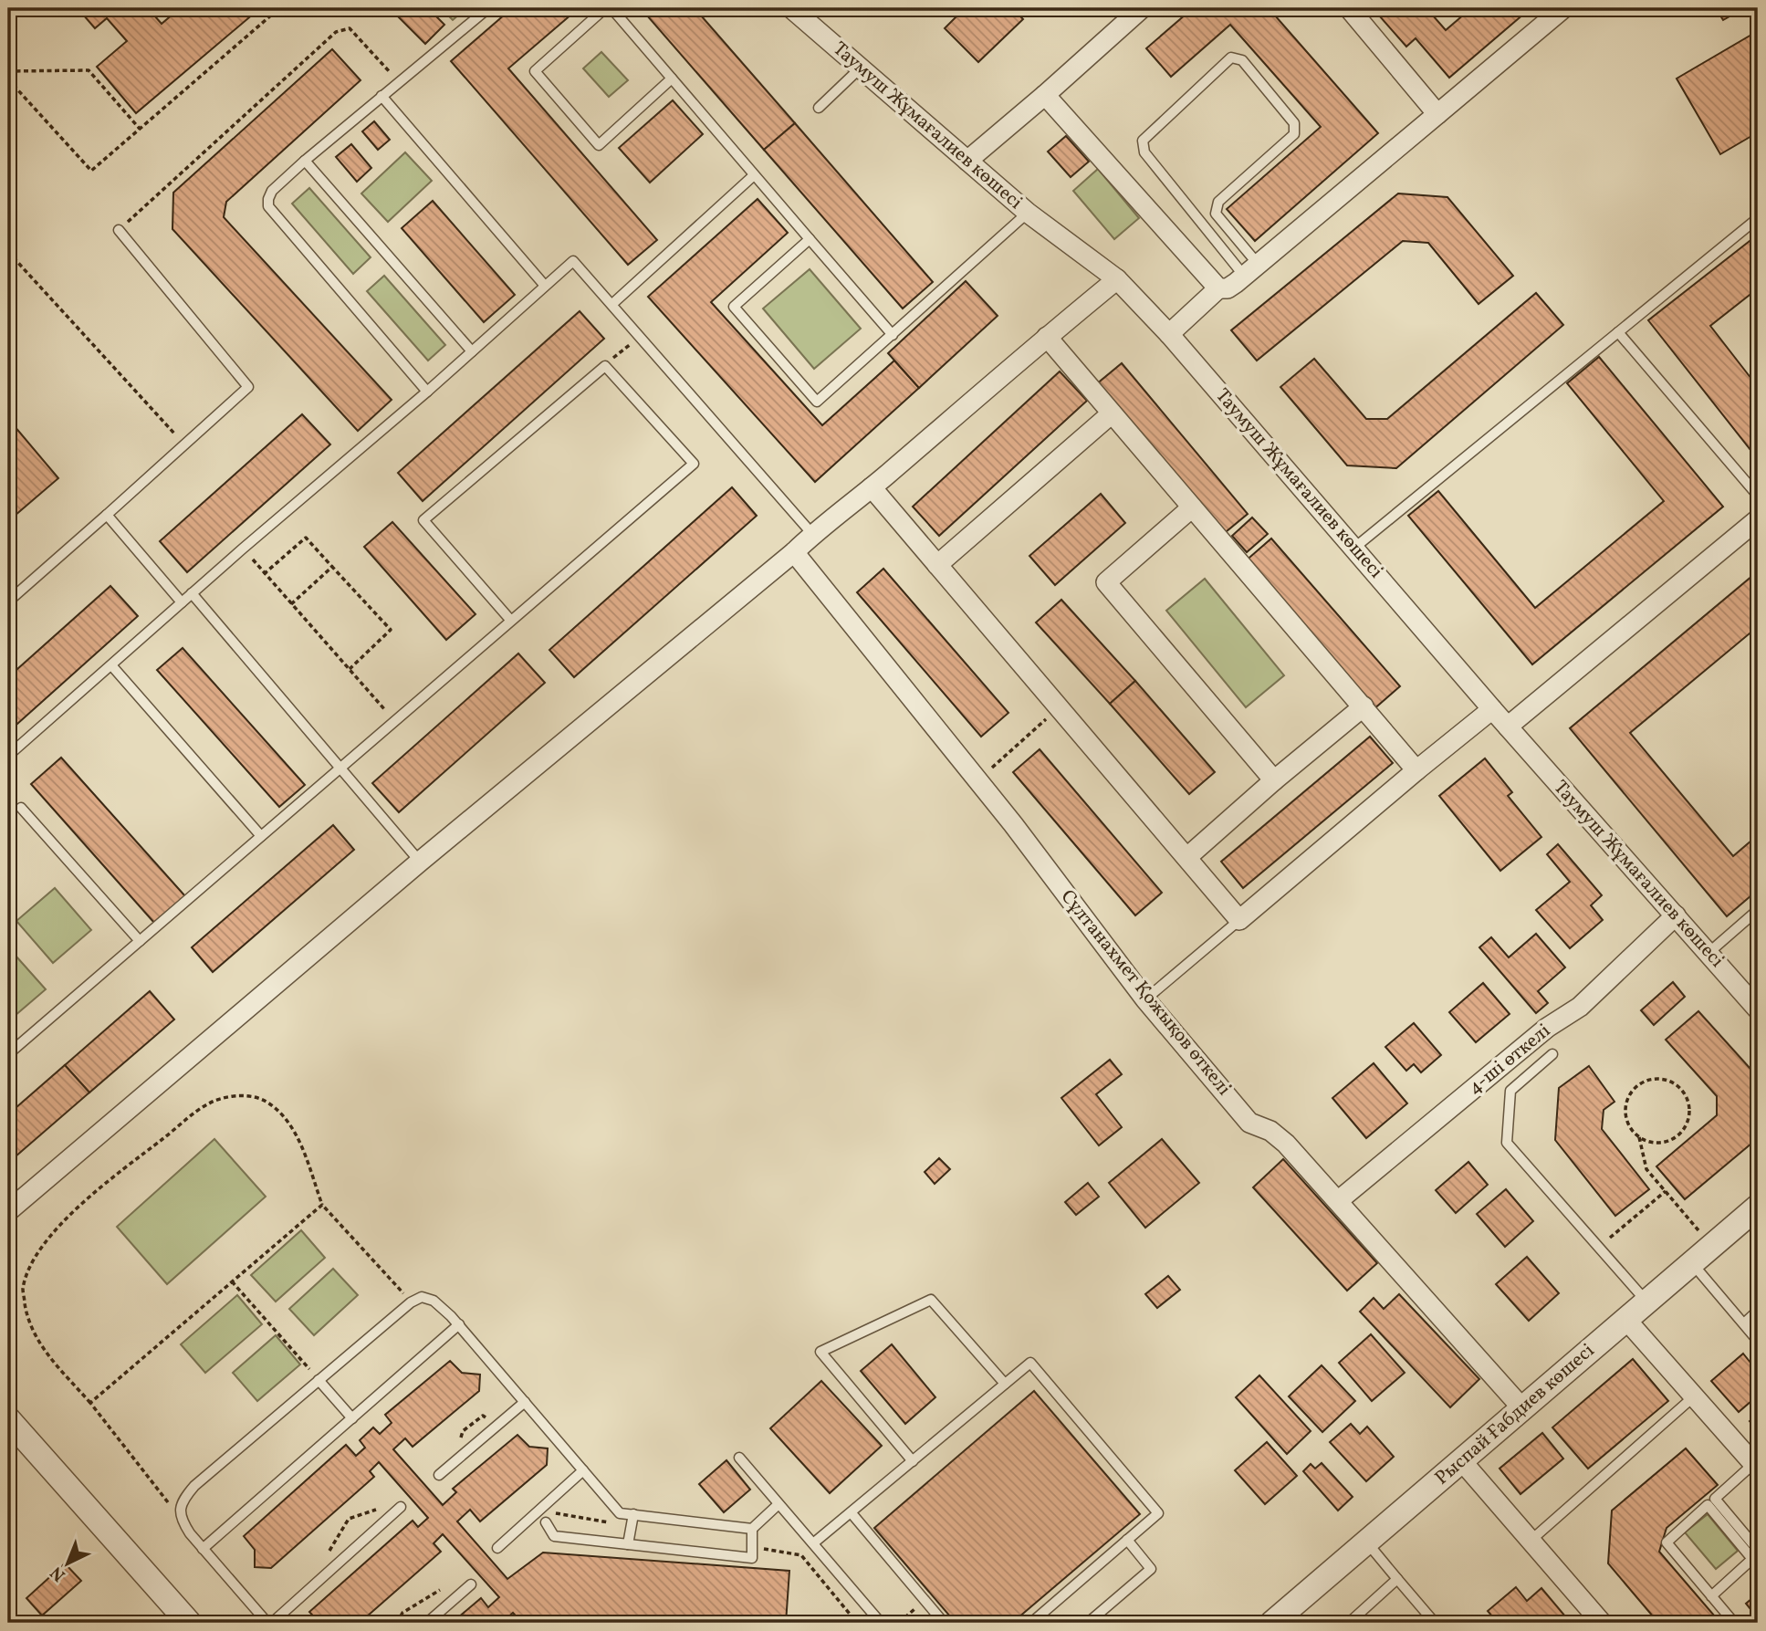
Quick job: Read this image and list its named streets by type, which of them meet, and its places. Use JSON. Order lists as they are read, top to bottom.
{
  "streets": {
    "street": [
      "Таумуш Жұмағалиев көшесі",
      "Сұлтанахмет Қожықов өткелі",
      "4-ші өткелі",
      "Рыспай Ғабдиев көшесі"
    ]
  },
  "crossings": [
    ["Таумуш Жұмағалиев көшесі", "4-ші өткелі"],
    ["Сұлтанахмет Қожықов өткелі", "4-ші өткелі"],
    ["Сұлтанахмет Қожықов өткелі", "Рыспай Ғабдиев көшесі"]
  ],
  "north": "bottom left"
}
